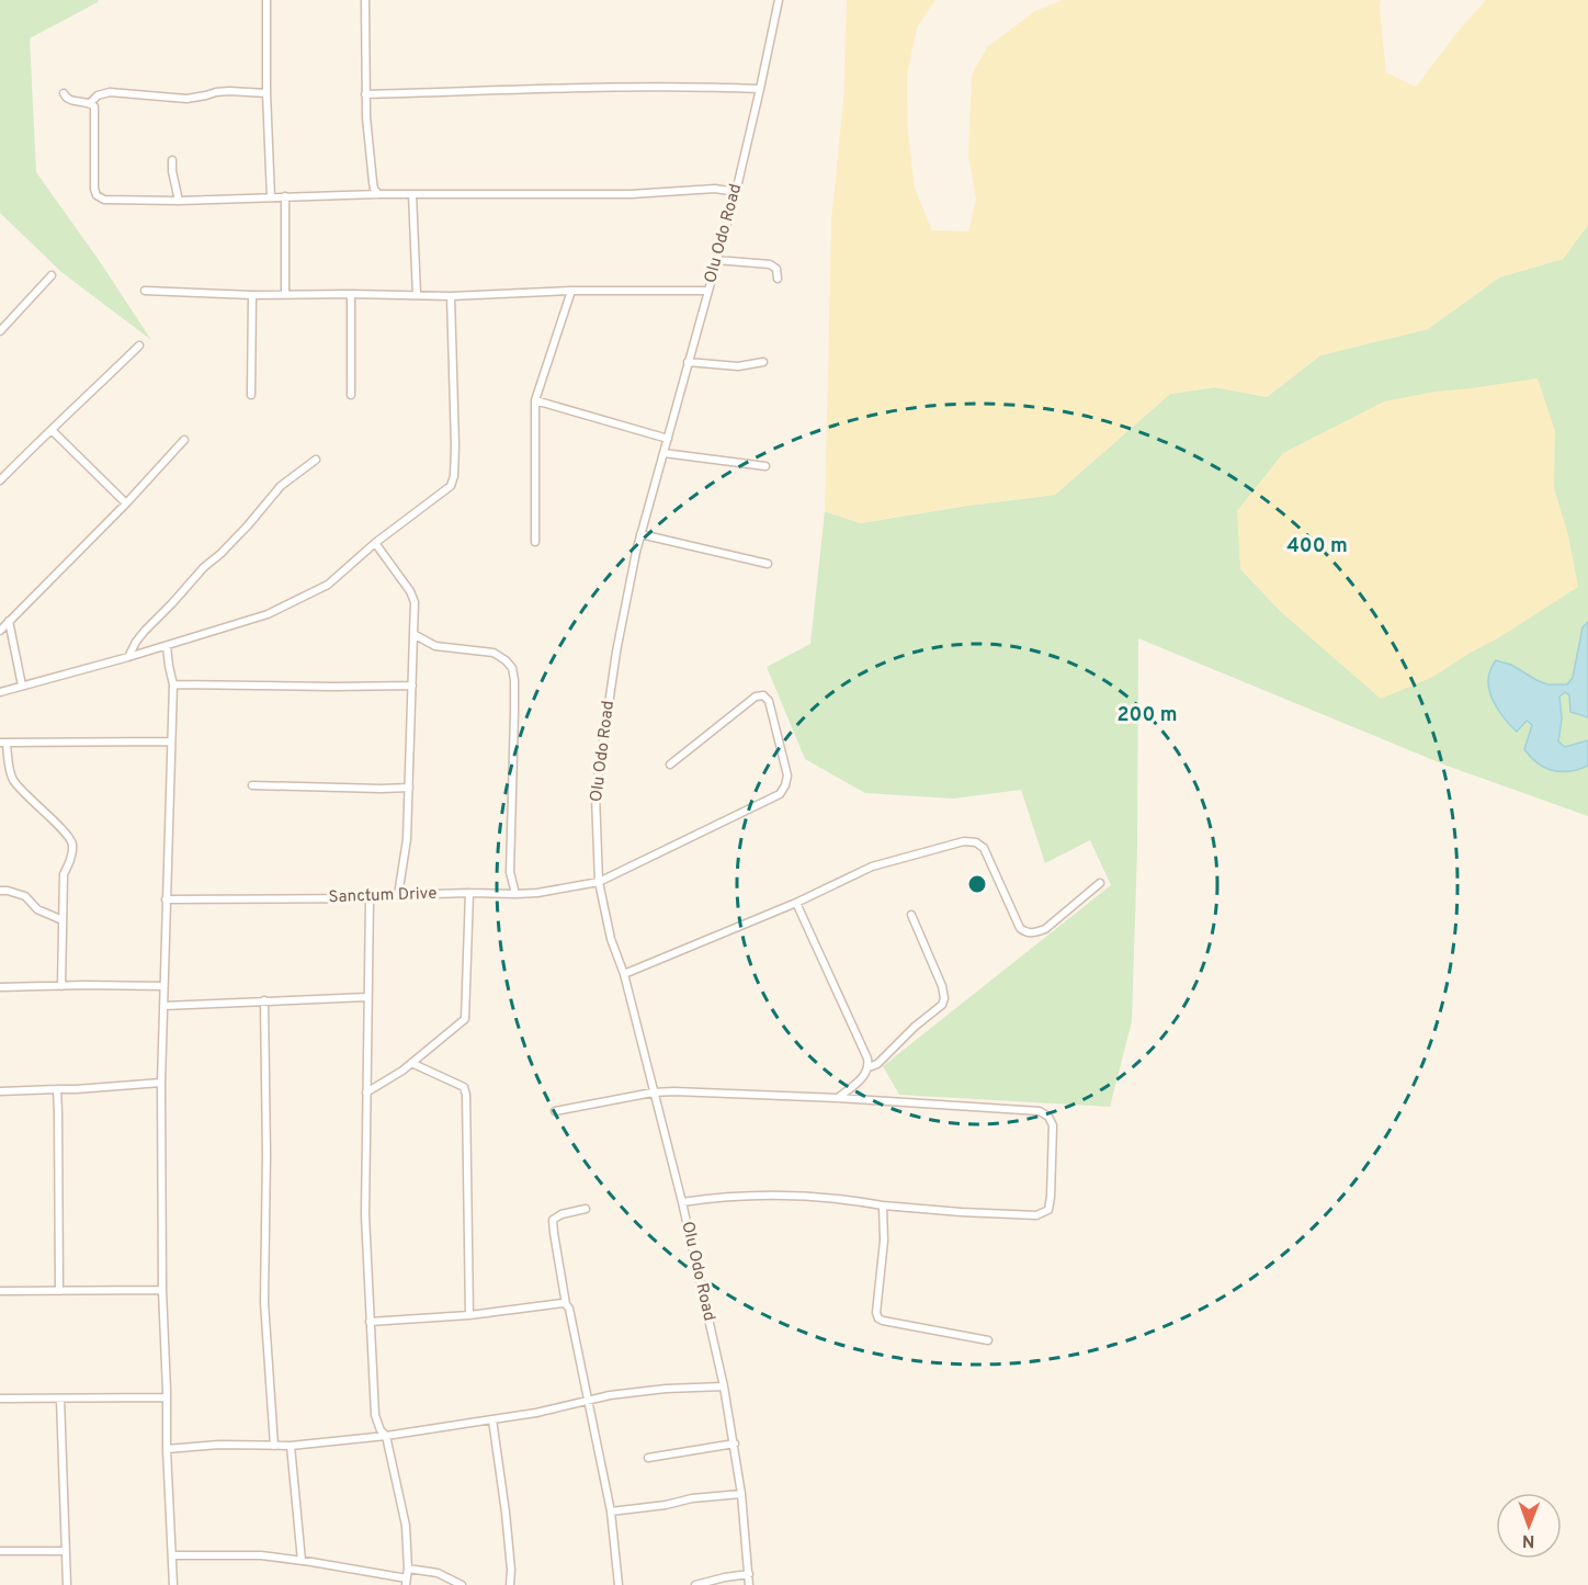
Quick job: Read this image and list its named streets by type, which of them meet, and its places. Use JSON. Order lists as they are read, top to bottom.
{
  "streets": {
    "street": ["Olu Odo Road", "Sanctum Drive"]
  },
  "crossings": [
    ["Olu Odo Road", "Sanctum Drive"]
  ],
  "north": "bottom",
  "rings": ["400 m", "200 m"]
}
